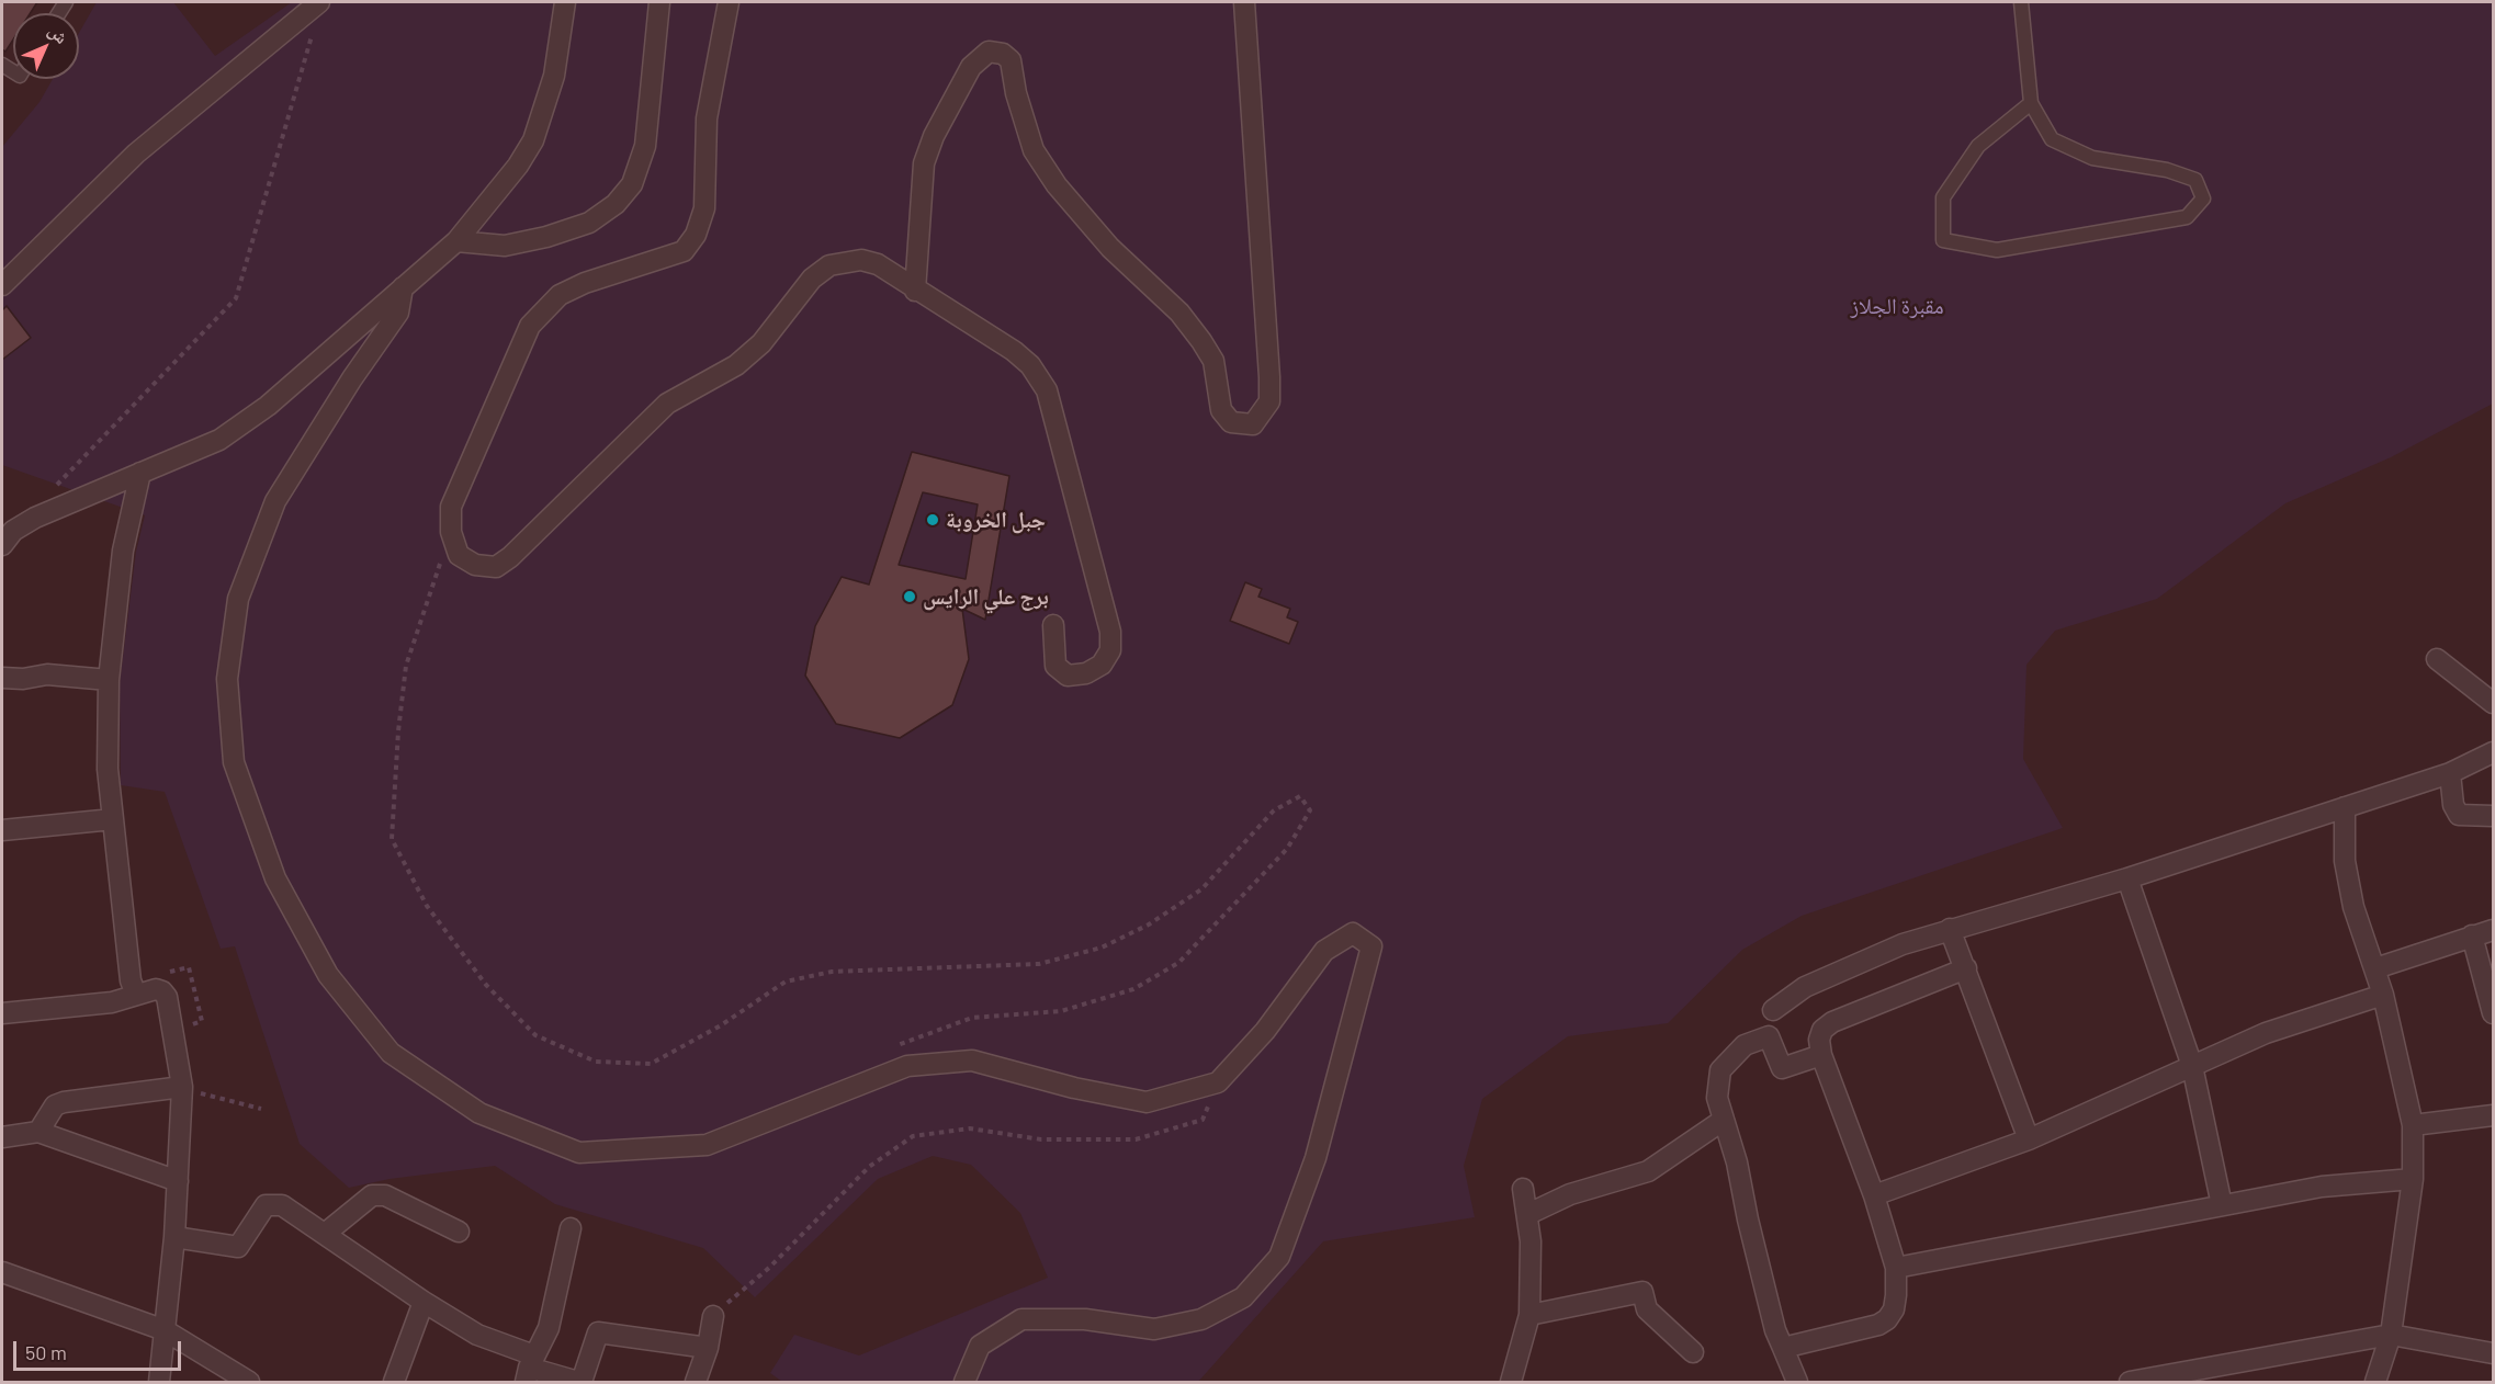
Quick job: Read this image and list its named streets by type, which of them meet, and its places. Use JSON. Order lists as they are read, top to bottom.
{
  "parks": ["مقبرة الجلاز"],
  "places": ["جبل الخروبة", "برج علي الرايس"],
  "scale_bar": "50 m",
  "north": "top right"
}
